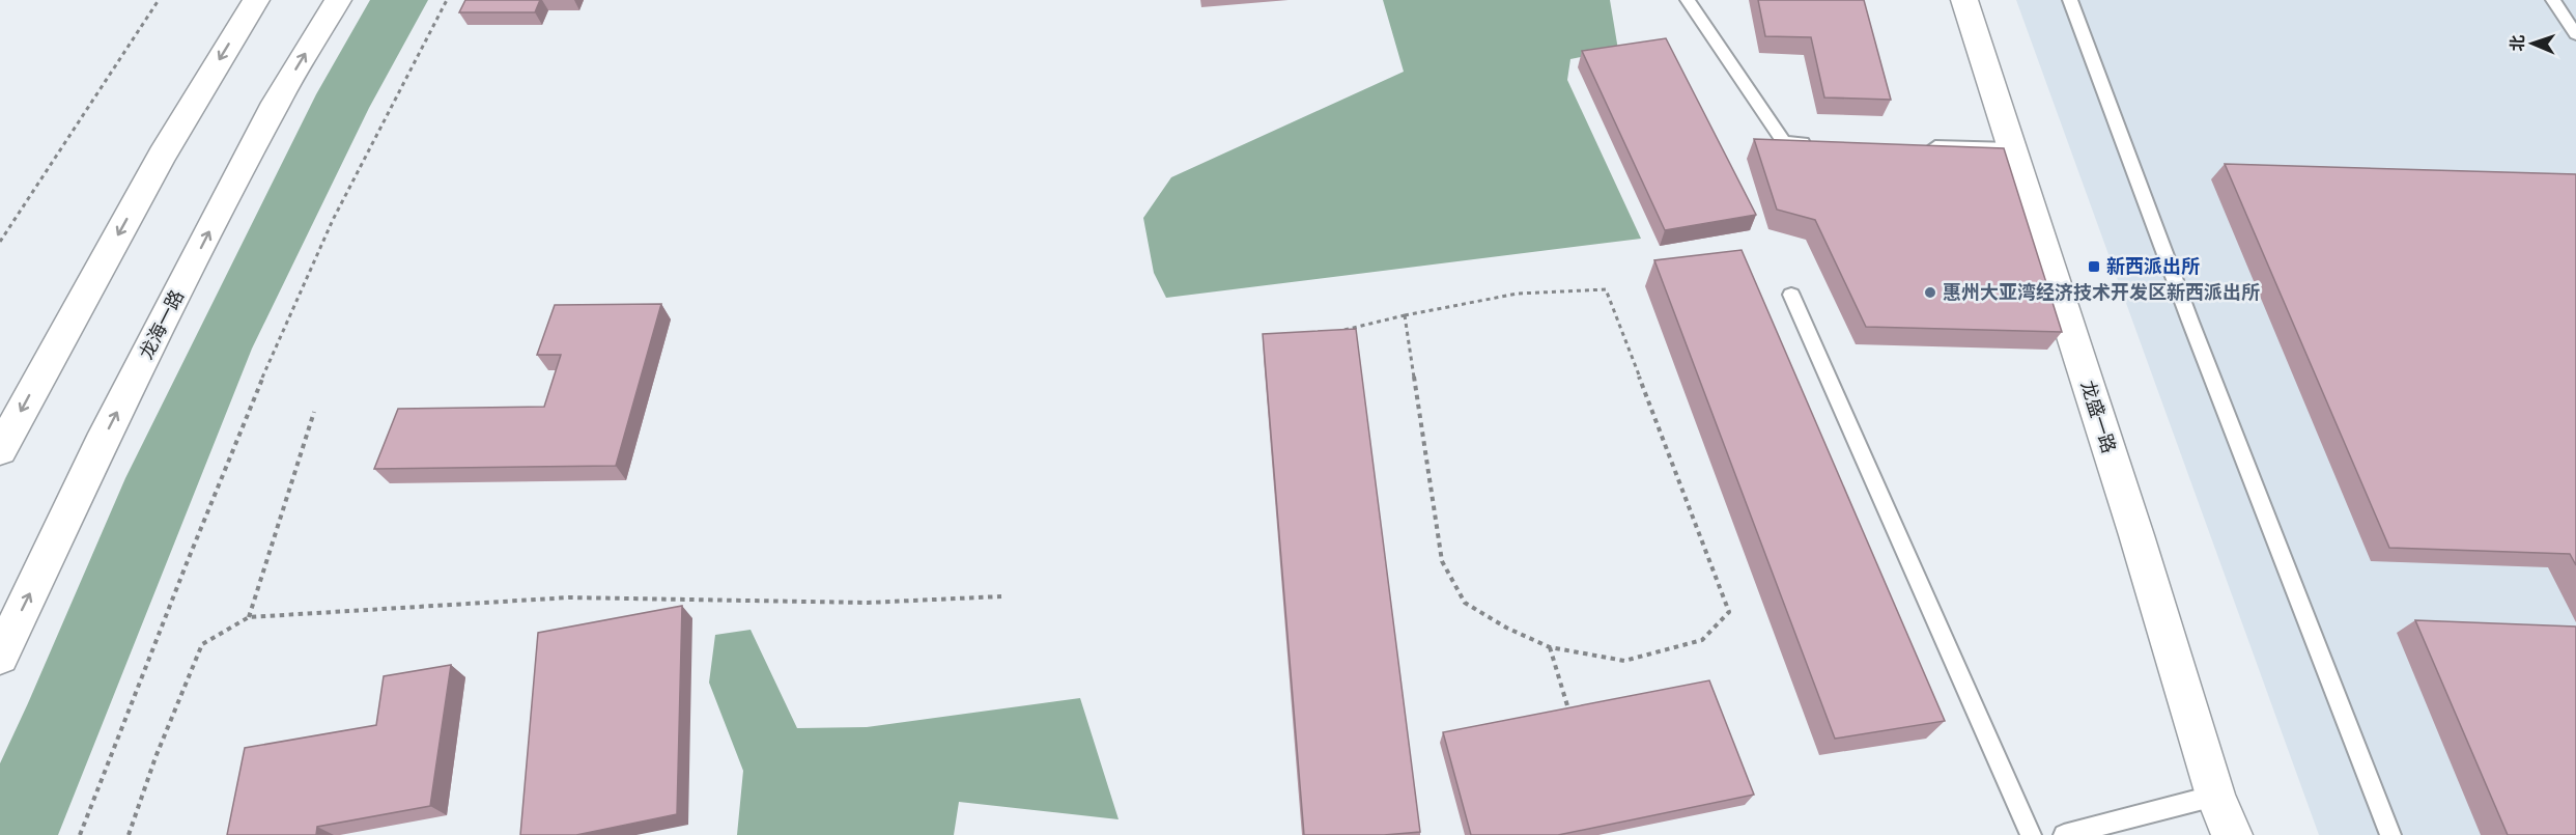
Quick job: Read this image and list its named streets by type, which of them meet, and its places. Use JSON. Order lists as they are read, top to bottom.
{
  "streets": {
    "main road": ["龙海一路", "龙盛一路"]
  },
  "places": {
    "transit": ["新西派出所"],
    "other": ["惠州大亚湾经济技术开发区新西派出所"]
  },
  "north": "left"
}
